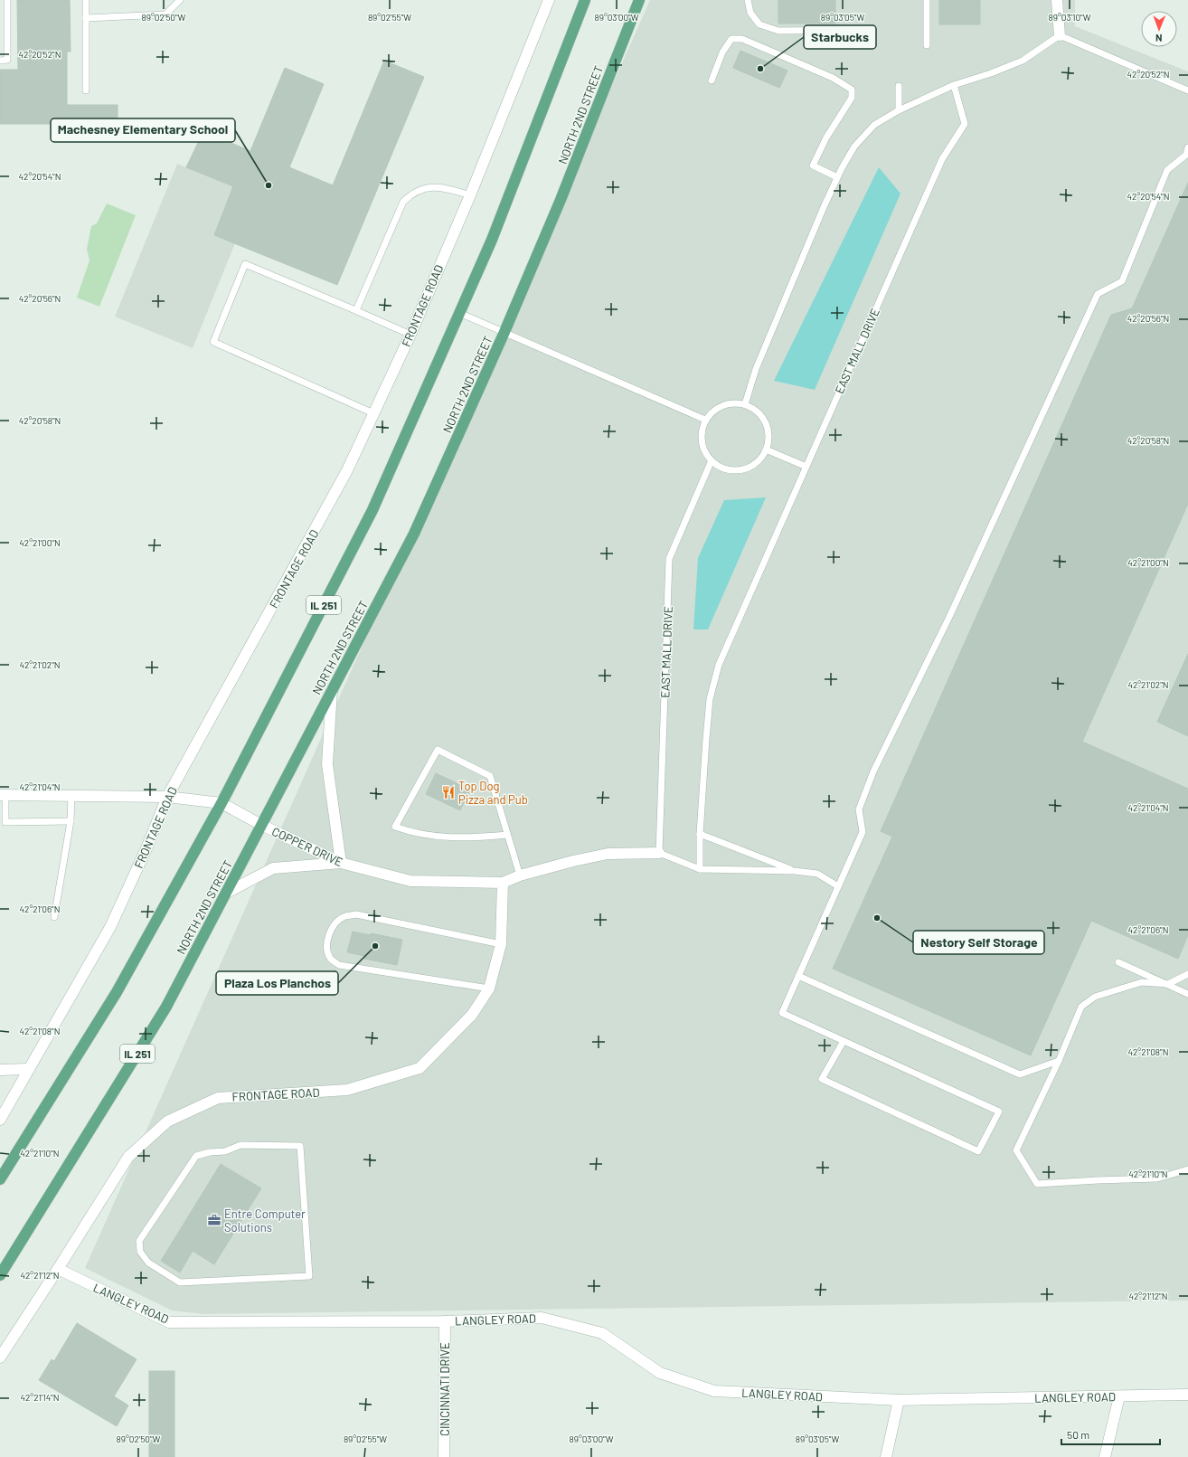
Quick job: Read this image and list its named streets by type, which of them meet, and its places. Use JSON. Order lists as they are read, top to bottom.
{
  "streets": {
    "main road": ["NORTH 2ND STREET", "IL 251"],
    "street": [
      "FRONTAGE ROAD",
      "COPPER DRIVE",
      "LANGLEY ROAD",
      "CINCINNATI DRIVE"
    ],
    "lane": ["EAST MALL DRIVE"]
  },
  "crossings": [
    ["NORTH 2ND STREET", "COPPER DRIVE"],
    ["FRONTAGE ROAD", "COPPER DRIVE"],
    ["FRONTAGE ROAD", "LANGLEY ROAD"],
    ["EAST MALL DRIVE", "COPPER DRIVE"],
    ["IL 251", "COPPER DRIVE"],
    ["LANGLEY ROAD", "CINCINNATI DRIVE"]
  ],
  "places": {
    "other": [
      "Starbucks",
      "Machesney Elementary School",
      "Nestory Self Storage",
      "Plaza Los Planchos"
    ],
    "restaurant": ["Top Dog Pizza and Pub"],
    "office": ["Entre Computer Solutions"]
  },
  "scale_bar": "50 m",
  "north": "bottom",
  "coordinates": [
    "89°02'50\"W",
    "89°02'55\"W",
    "89°03'00\"W",
    "89°03'05\"W",
    "89°03'10\"W",
    "42°20'52\"N",
    "42°20'54\"N",
    "42°20'56\"N",
    "42°20'58\"N",
    "42°21'00\"N",
    "42°21'02\"N",
    "42°21'04\"N",
    "42°21'06\"N",
    "42°21'08\"N",
    "42°21'10\"N",
    "42°21'12\"N",
    "42°21'14\"N"
  ]
}
